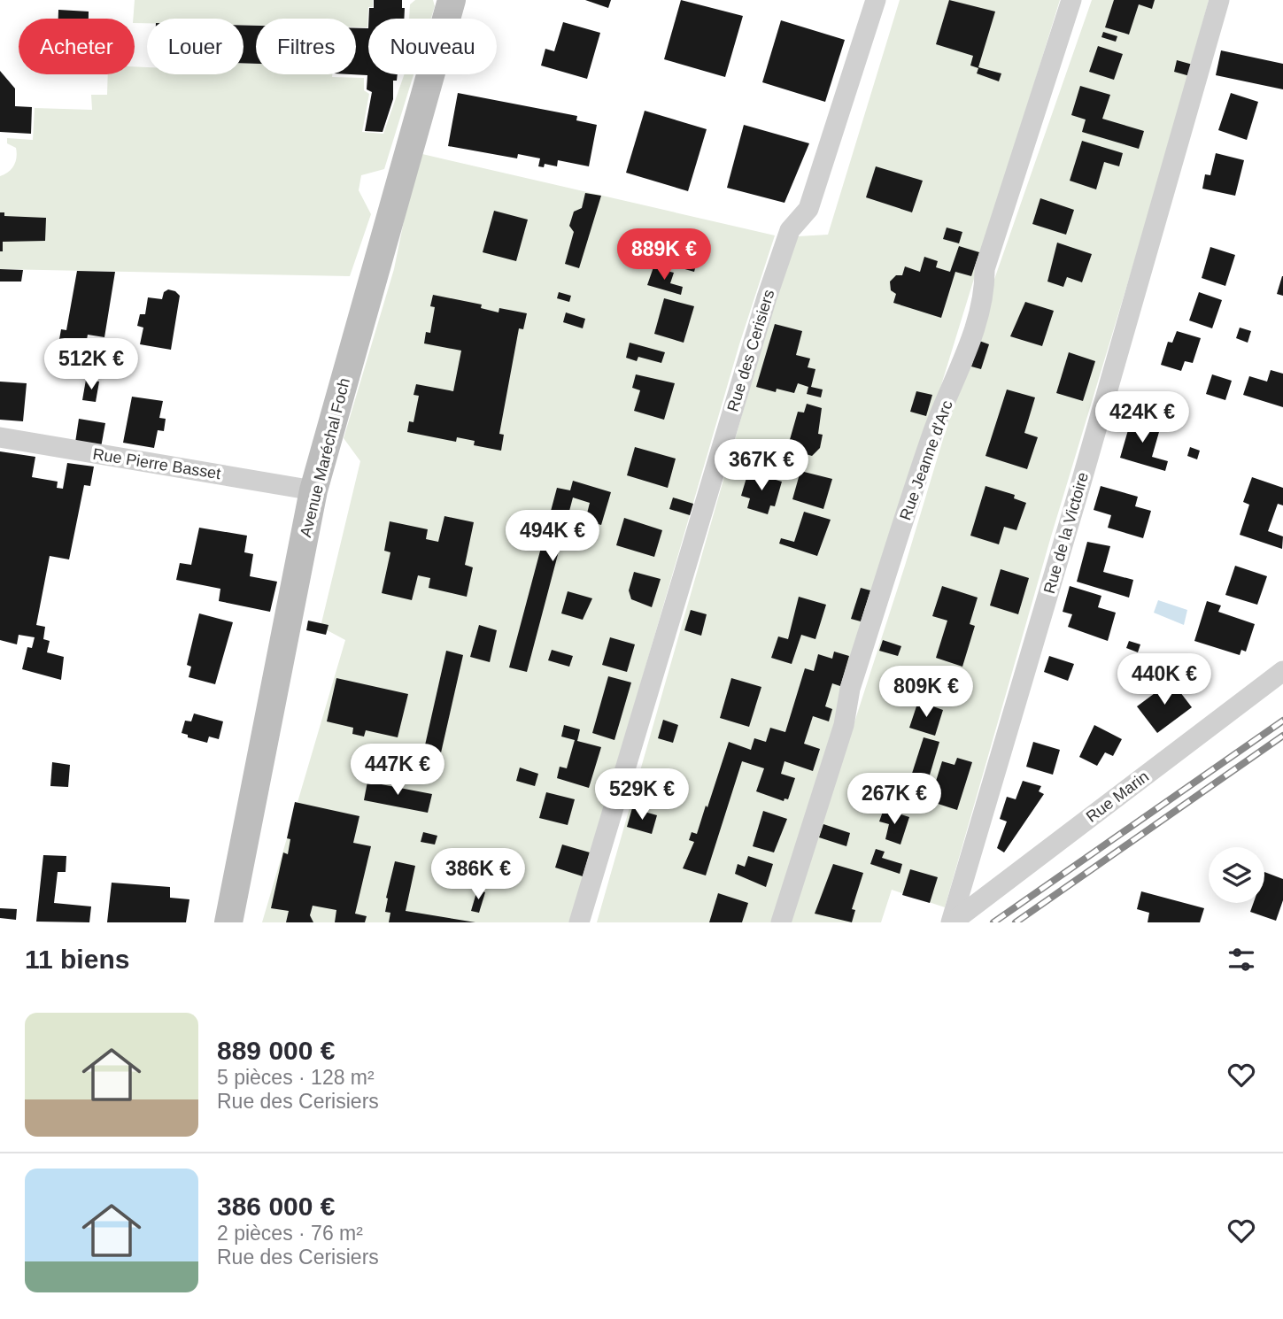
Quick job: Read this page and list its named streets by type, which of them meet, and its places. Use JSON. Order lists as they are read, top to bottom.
{
  "streets": {
    "main road": ["Avenue Maréchal Foch"],
    "street": [
      "Rue des Cerisiers",
      "Rue Jeanne d'Arc",
      "Rue Pierre Basset",
      "Rue de la Victoire",
      "Rue Marin"
    ]
  },
  "crossings": [
    ["Avenue Maréchal Foch", "Rue Pierre Basset"],
    ["Rue de la Victoire", "Rue Marin"]
  ],
  "page": {
    "chip": [
      "Acheter",
      "Louer",
      "Filtres",
      "Nouveau"
    ],
    "price": [
      "889K €",
      "512K €",
      "424K €",
      "367K €",
      "494K €",
      "440K €",
      "809K €",
      "447K €",
      "529K €",
      "267K €",
      "386K €"
    ],
    "heading": "11 biens",
    "list": [
      {
        "name": "889 000 €",
        "note": "5 pièces · 128 m² · Rue des Cerisiers"
      },
      {
        "name": "386 000 €",
        "note": "2 pièces · 76 m² · Rue des Cerisiers"
      }
    ]
  }
}
